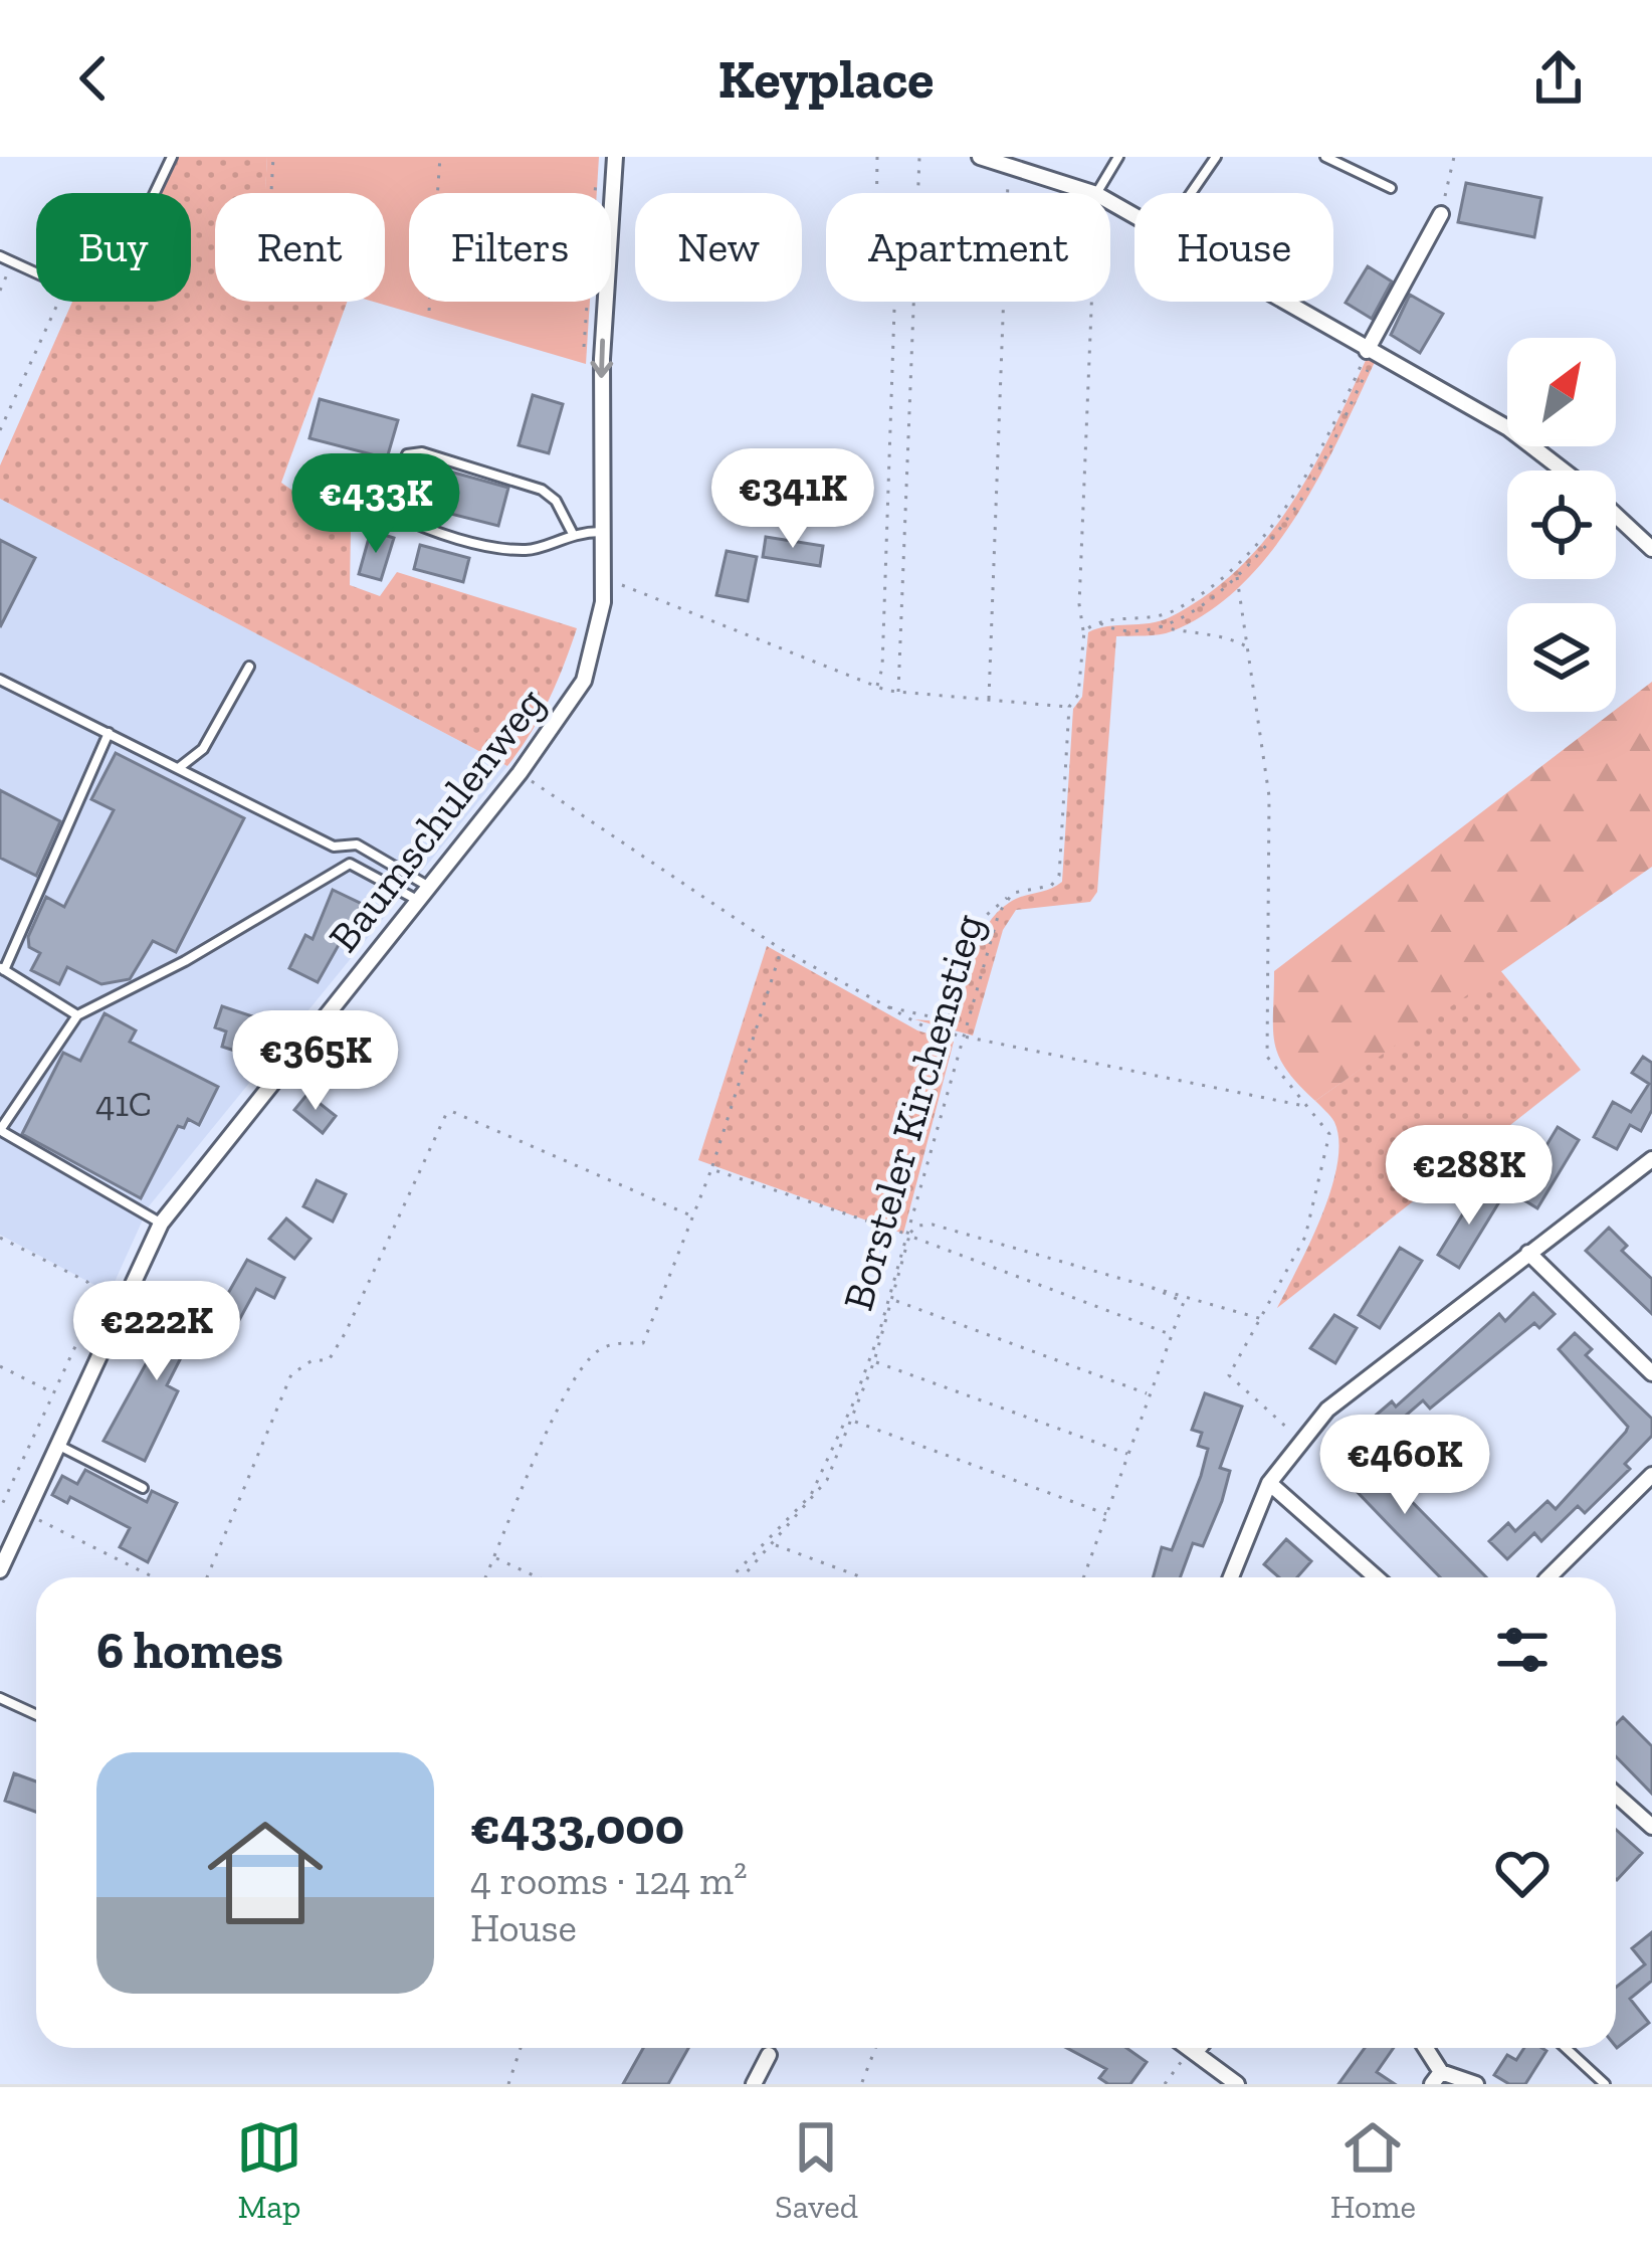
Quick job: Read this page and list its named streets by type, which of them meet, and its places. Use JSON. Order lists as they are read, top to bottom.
{
  "streets": {
    "street": ["Baumschulenweg"],
    "path": ["Borsteler Kirchenstieg"]
  },
  "house_numbers": ["41C"],
  "north": "top right",
  "page": {
    "header": "Keyplace",
    "chip": [
      "Buy",
      "Rent",
      "Filters",
      "New",
      "Apartment",
      "House"
    ],
    "price": [
      "€341K",
      "€433K",
      "€365K",
      "€288K",
      "€222K",
      "€460K"
    ],
    "heading": "6 homes",
    "list": [
      {
        "name": "€433,000",
        "note": "4 rooms · 124 m² · House"
      }
    ],
    "tabs": ["Map", "Saved", "Home"]
  }
}
